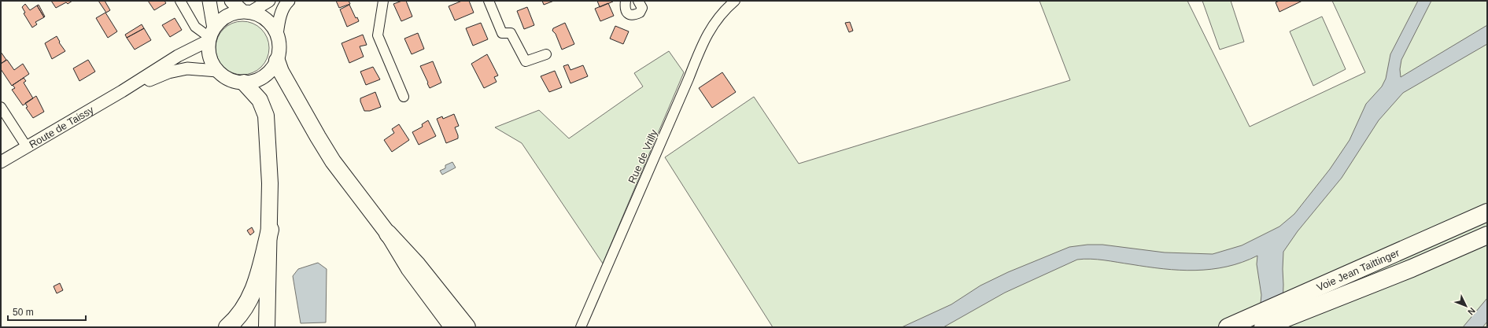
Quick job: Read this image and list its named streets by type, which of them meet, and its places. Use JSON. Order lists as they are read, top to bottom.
{
  "streets": {
    "highway": ["Voie Jean Taittinger"],
    "street": ["Route de Taissy", "Rue de Vrilly"]
  },
  "scale_bar": "50 m",
  "north": "bottom right"
}
